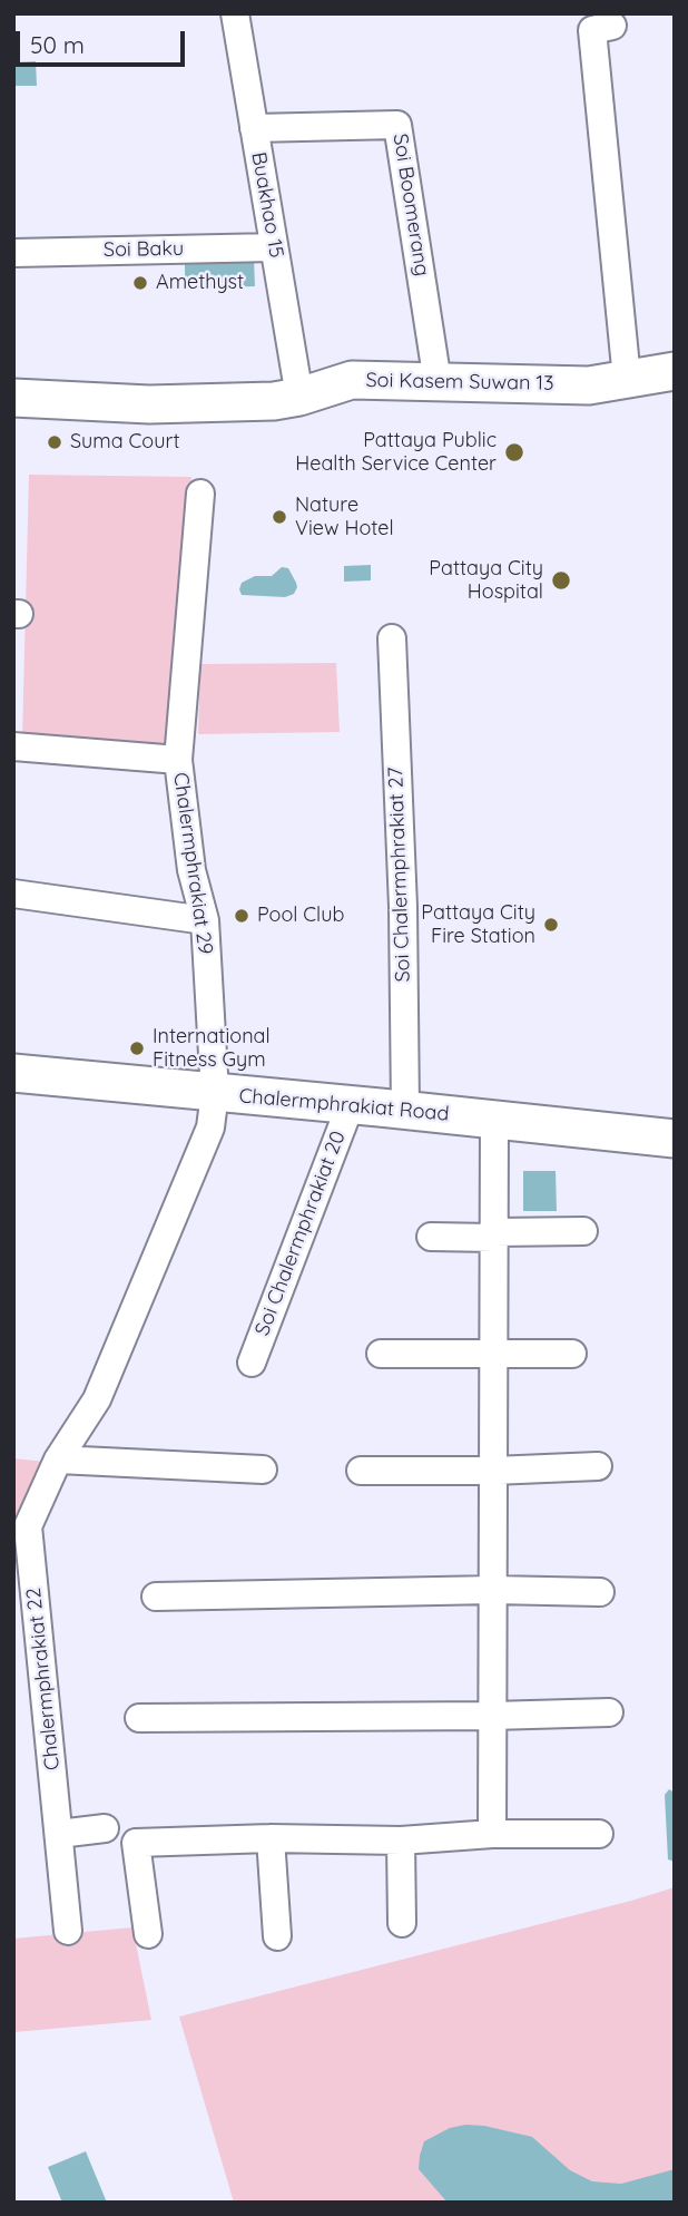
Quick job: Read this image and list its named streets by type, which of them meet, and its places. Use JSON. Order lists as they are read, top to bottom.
{
  "streets": {
    "main road": ["Soi Kasem Suwan 13", "Chalermphrakiat Road"],
    "street": [
      "Buakhao 15",
      "Soi Boomerang",
      "Soi Baku",
      "Chalermphrakiat 29",
      "Soi Chalermphrakiat 27",
      "Soi Chalermphrakiat 20",
      "Chalermphrakiat 22"
    ]
  },
  "crossings": [
    ["Buakhao 15", "Soi Boomerang"],
    ["Buakhao 15", "Soi Baku"],
    ["Buakhao 15", "Soi Kasem Suwan 13"],
    ["Soi Boomerang", "Soi Kasem Suwan 13"],
    ["Chalermphrakiat 29", "Chalermphrakiat Road"],
    ["Chalermphrakiat 29", "Chalermphrakiat 22"],
    ["Soi Chalermphrakiat 27", "Chalermphrakiat Road"],
    ["Chalermphrakiat Road", "Soi Chalermphrakiat 20"],
    ["Chalermphrakiat Road", "Chalermphrakiat 22"]
  ],
  "places": [
    "Amethyst",
    "Suma Court",
    "Pattaya Public Health Service Center",
    "Nature View Hotel",
    "Pattaya City Hospital",
    "Pool Club",
    "Pattaya City Fire Station",
    "International Fitness Gym"
  ],
  "scale_bar": "50 m"
}
